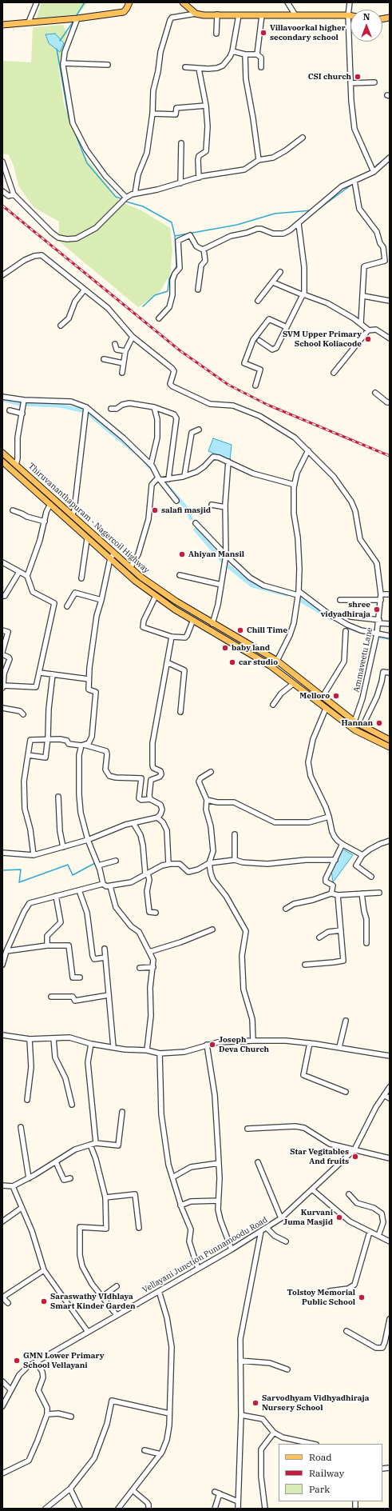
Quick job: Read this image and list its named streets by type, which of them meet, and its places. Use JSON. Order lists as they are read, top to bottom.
{
  "streets": {
    "main road": ["Thiruvananthapuram - Nagercoil Highway"],
    "street": ["Ammaveetu Lane", "Vellayani Junction Punnamoodu Road"]
  },
  "crossings": [
    ["Thiruvananthapuram - Nagercoil Highway", "Ammaveetu Lane"]
  ],
  "places": [
    "Villavoorkal higher secondary school",
    "CSI church",
    "SVM Upper Primary School Koliacode",
    "salafi masjid",
    "Ahiyan Mansil",
    "shree vidyadhiraja",
    "Chill Time",
    "baby land",
    "car studio",
    "Melloro",
    "Hannan",
    "Joseph Deva Church",
    "Star Vegitables And fruits",
    "Kurvani Juma Masjid",
    "Tolstoy Memorial Public School",
    "Saraswathy VIdhlaya Smart Kinder Garden",
    "GMN Lower Primary School Vellayani",
    "Sarvodhyam Vidhyadhiraja Nursery School"
  ],
  "legend": ["Road", "Railway", "Park"],
  "north": "top"
}
